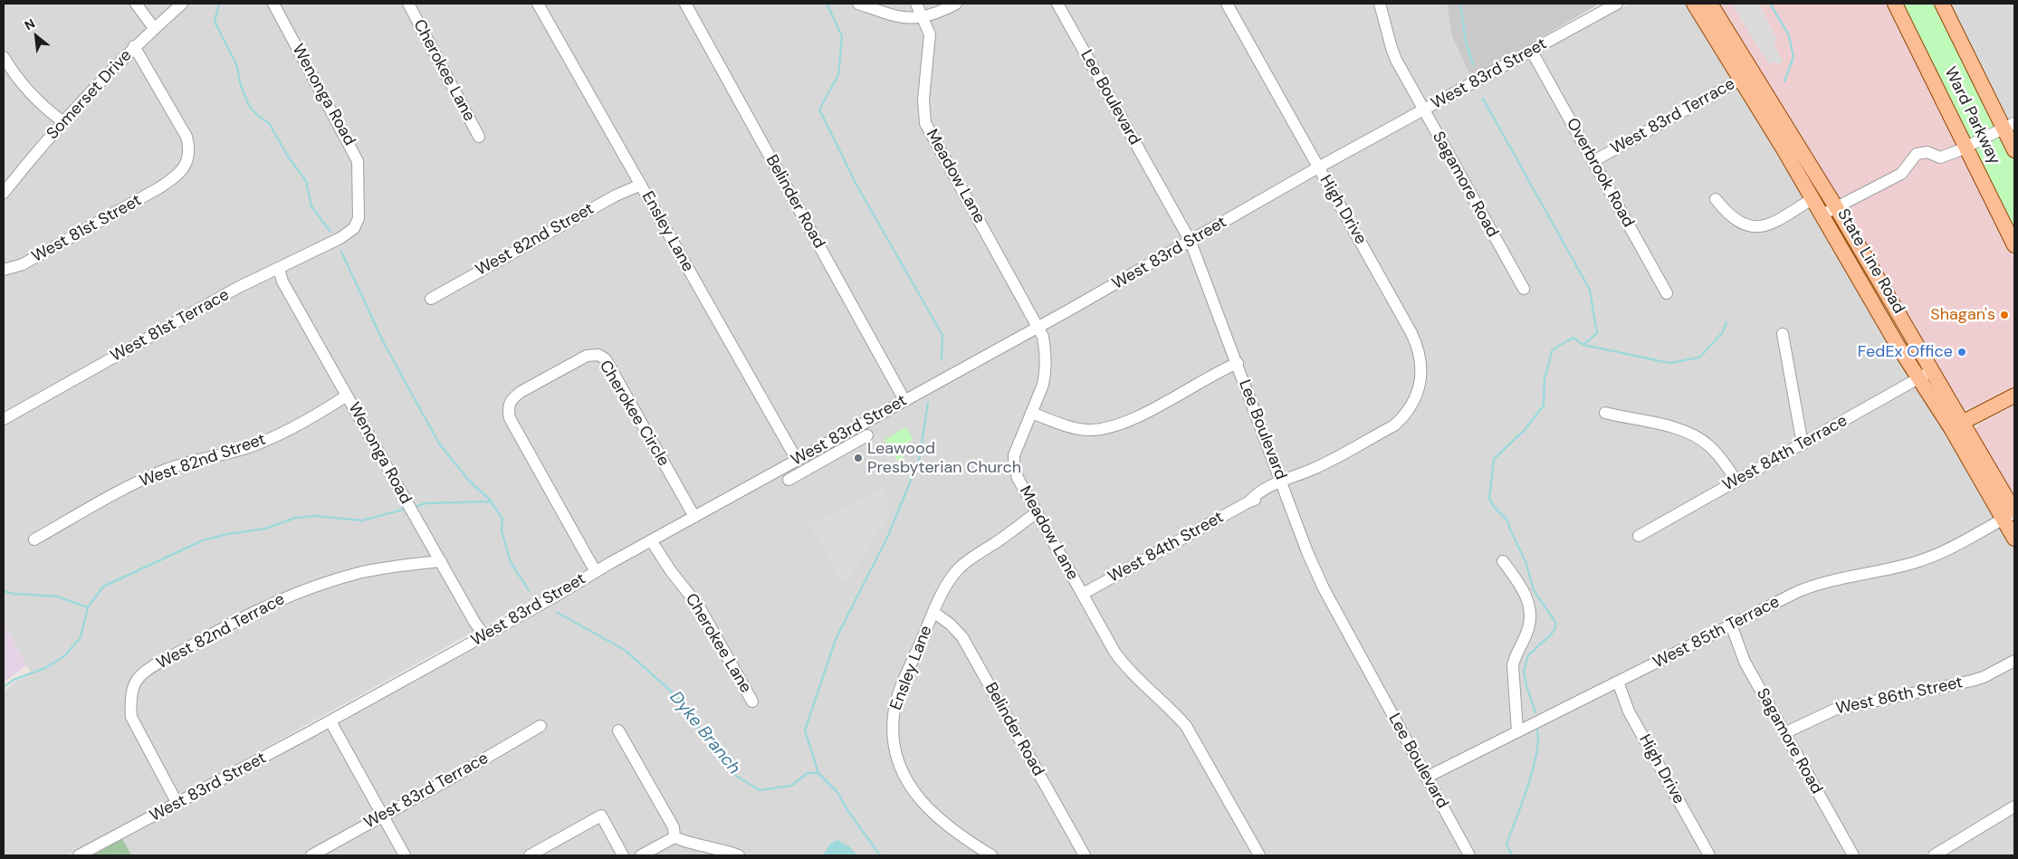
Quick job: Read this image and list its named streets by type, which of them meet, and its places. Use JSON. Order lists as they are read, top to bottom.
{
  "streets": {
    "main road": ["Ward Parkway", "State Line Road"],
    "street": [
      "Cherokee Lane",
      "West 83rd Street",
      "Somerset Drive",
      "Wenonga Road",
      "Lee Boulevard",
      "West 83rd Terrace",
      "Overbrook Road",
      "Meadow Lane",
      "Sagamore Road",
      "Belinder Road",
      "High Drive",
      "West 81st Street",
      "Ensley Lane",
      "West 82nd Street",
      "West 81st Terrace",
      "Cherokee Circle",
      "West 84th Terrace",
      "West 84th Street",
      "West 82nd Terrace",
      "West 85th Terrace",
      "West 86th Street"
    ]
  },
  "crossings": [
    ["Cherokee Lane", "West 83rd Street"],
    ["West 83rd Street", "Wenonga Road"],
    ["West 83rd Street", "Lee Boulevard"],
    ["West 83rd Street", "Overbrook Road"],
    ["West 83rd Street", "Meadow Lane"],
    ["West 83rd Street", "Sagamore Road"],
    ["West 83rd Street", "Belinder Road"],
    ["West 83rd Street", "High Drive"],
    ["West 83rd Street", "Ensley Lane"],
    ["West 83rd Street", "Cherokee Circle"],
    ["West 83rd Street", "West 82nd Terrace"],
    ["Somerset Drive", "West 81st Street"],
    ["Wenonga Road", "West 82nd Street"],
    ["Wenonga Road", "West 81st Terrace"],
    ["Wenonga Road", "West 82nd Terrace"],
    ["Lee Boulevard", "West 84th Street"],
    ["Lee Boulevard", "West 85th Terrace"],
    ["West 83rd Terrace", "Overbrook Road"],
    ["West 83rd Terrace", "State Line Road"],
    ["Meadow Lane", "Ensley Lane"],
    ["Meadow Lane", "West 84th Street"],
    ["Sagamore Road", "West 85th Terrace"],
    ["Sagamore Road", "West 86th Street"],
    ["Belinder Road", "Ensley Lane"],
    ["High Drive", "West 84th Street"],
    ["High Drive", "West 85th Terrace"],
    ["Ensley Lane", "West 82nd Street"],
    ["State Line Road", "West 84th Terrace"],
    ["State Line Road", "West 85th Terrace"]
  ],
  "water": ["Dyke Branch"],
  "places": ["Shagan's", "FedEx Office", "Leawood Presbyterian Church"],
  "north": "top left"
}
